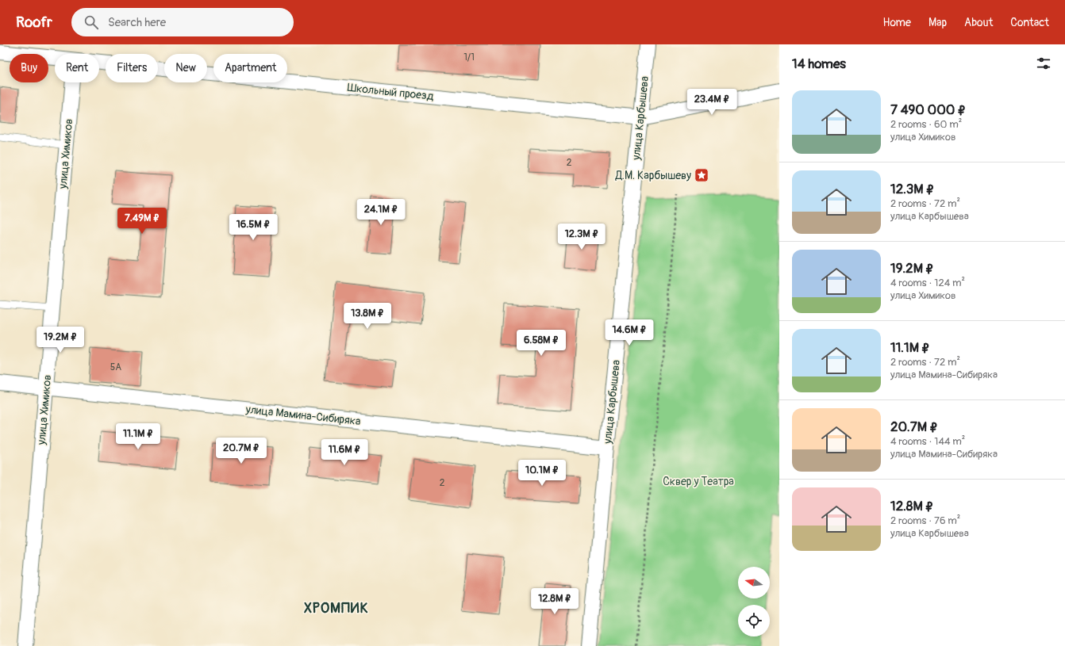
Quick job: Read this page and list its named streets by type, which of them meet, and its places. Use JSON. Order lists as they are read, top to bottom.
{
  "streets": {
    "street": [
      "Школьный проезд",
      "улица Карбышева",
      "улица Химиков",
      "улица Мамина-Сибиряка"
    ]
  },
  "crossings": [
    ["Школьный проезд", "улица Карбышева"],
    ["улица Карбышева", "улица Мамина-Сибиряка"],
    ["улица Химиков", "улица Мамина-Сибиряка"]
  ],
  "districts": ["ХРОМПИК"],
  "parks": ["Сквер у Театра"],
  "places": {
    "place": ["Д.М. Карбышеву"]
  },
  "house_numbers": [
    "1/1",
    "2",
    "5А",
    "2"
  ],
  "north": "left",
  "page": {
    "header": "Roofr",
    "search": "Search here",
    "nav": [
      "Home",
      "Map",
      "About",
      "Contact"
    ],
    "heading": "14 homes",
    "chip": [
      "Buy",
      "Rent",
      "Filters",
      "New",
      "Apartment"
    ],
    "list": [
      {
        "name": "7 490 000 ₽",
        "note": "2 rooms · 60 m² · улица Химиков"
      },
      {
        "name": "12.3M ₽",
        "note": "2 rooms · 72 m² · улица Карбышева"
      },
      {
        "name": "19.2M ₽",
        "note": "4 rooms · 124 m² · улица Химиков"
      },
      {
        "name": "11.1M ₽",
        "note": "2 rooms · 72 m² · улица Мамина-Сибиряка"
      },
      {
        "name": "20.7M ₽",
        "note": "4 rooms · 144 m² · улица Мамина-Сибиряка"
      },
      {
        "name": "12.8M ₽",
        "note": "2 rooms · 76 m² · улица Карбышева"
      }
    ],
    "price": [
      "23.4M ₽",
      "24.1M ₽",
      "7.49M ₽",
      "16.5M ₽",
      "12.3M ₽",
      "13.8M ₽",
      "14.6M ₽",
      "19.2M ₽",
      "6.58M ₽",
      "11.1M ₽",
      "20.7M ₽",
      "11.6M ₽",
      "10.1M ₽",
      "12.8M ₽"
    ]
  }
}
